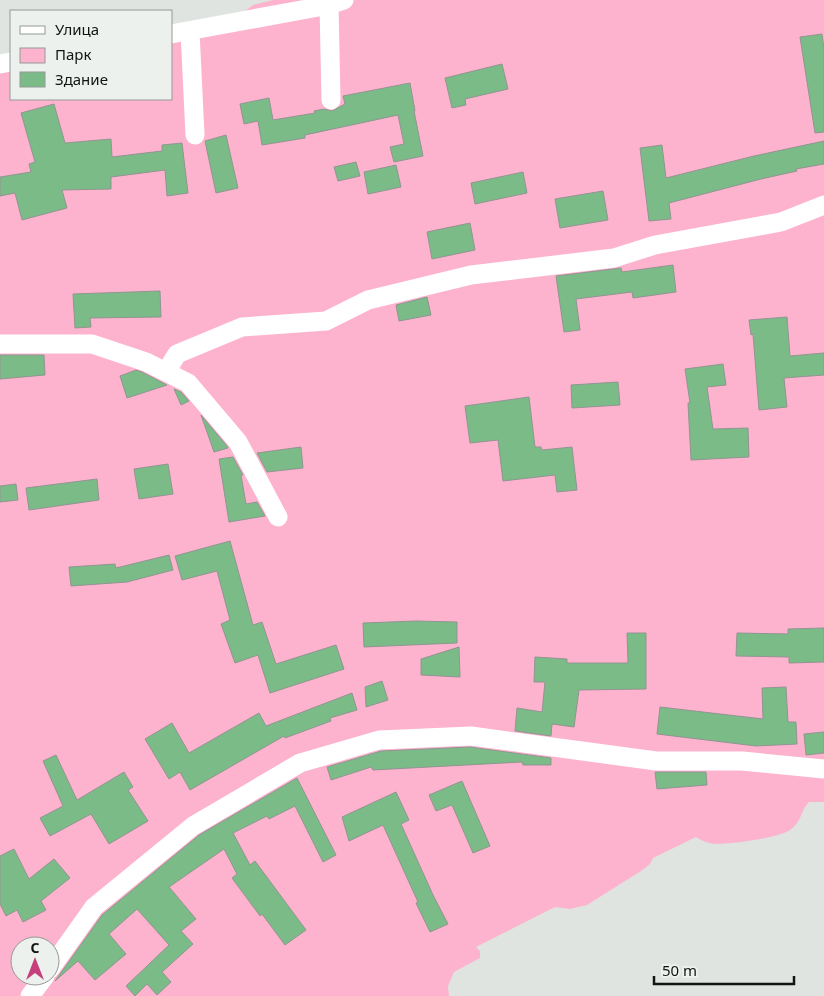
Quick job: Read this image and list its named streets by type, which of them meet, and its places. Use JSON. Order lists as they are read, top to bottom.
{
  "legend": ["Улица", "Парк", "Здание"],
  "scale_bar": "50 m",
  "north": "top"
}
